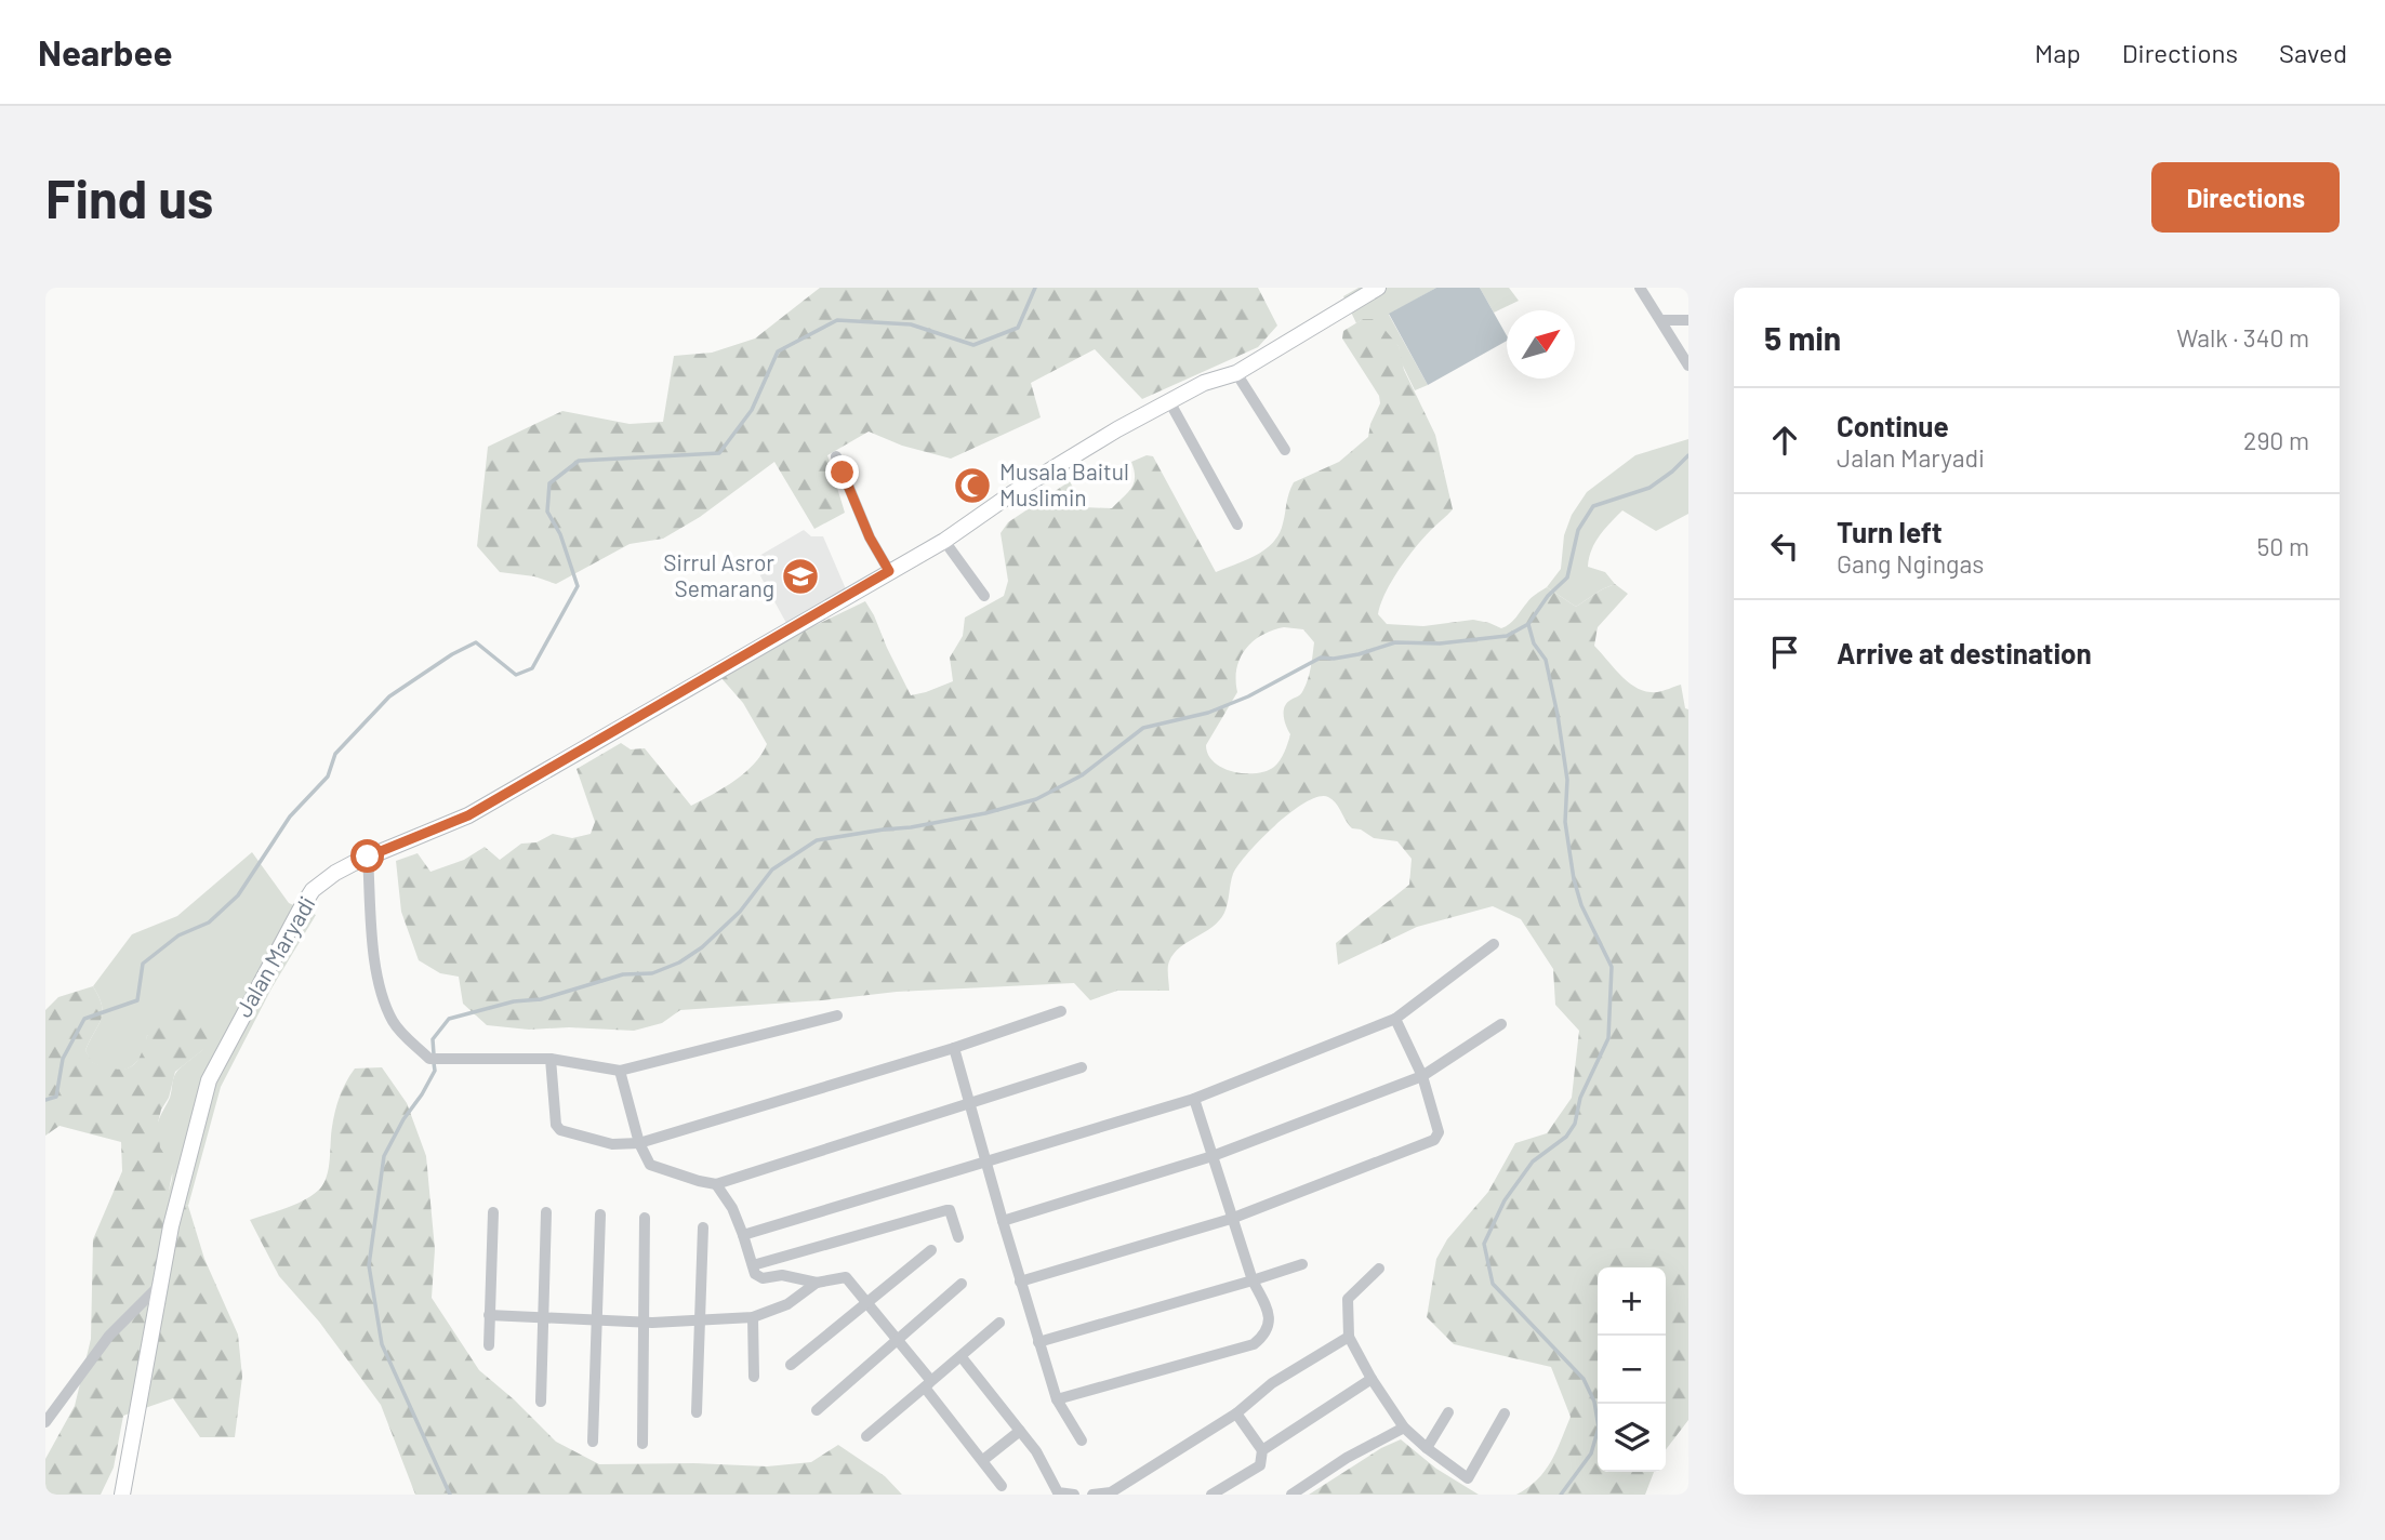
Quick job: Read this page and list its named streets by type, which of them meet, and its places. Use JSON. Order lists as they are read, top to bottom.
{
  "streets": {
    "street": ["Jalan Maryadi"]
  },
  "places": {
    "mosque": ["Musala Baitul Muslimin"],
    "school or university": ["Sirrul Asror Semarang"]
  },
  "north": "top right",
  "page": {
    "header": "Nearbee",
    "nav": ["Map", "Directions", "Saved"],
    "buttons": "Directions",
    "title": "Find us",
    "heading": ["5 min", "Walk · 340 m"],
    "list": [
      ["Continue", "Jalan Maryadi", "290 m"],
      ["Turn left", "Gang Ngingas", "50 m"],
      "Arrive at destination"
    ],
    "map_buttons": ["+", "−"]
  }
}
